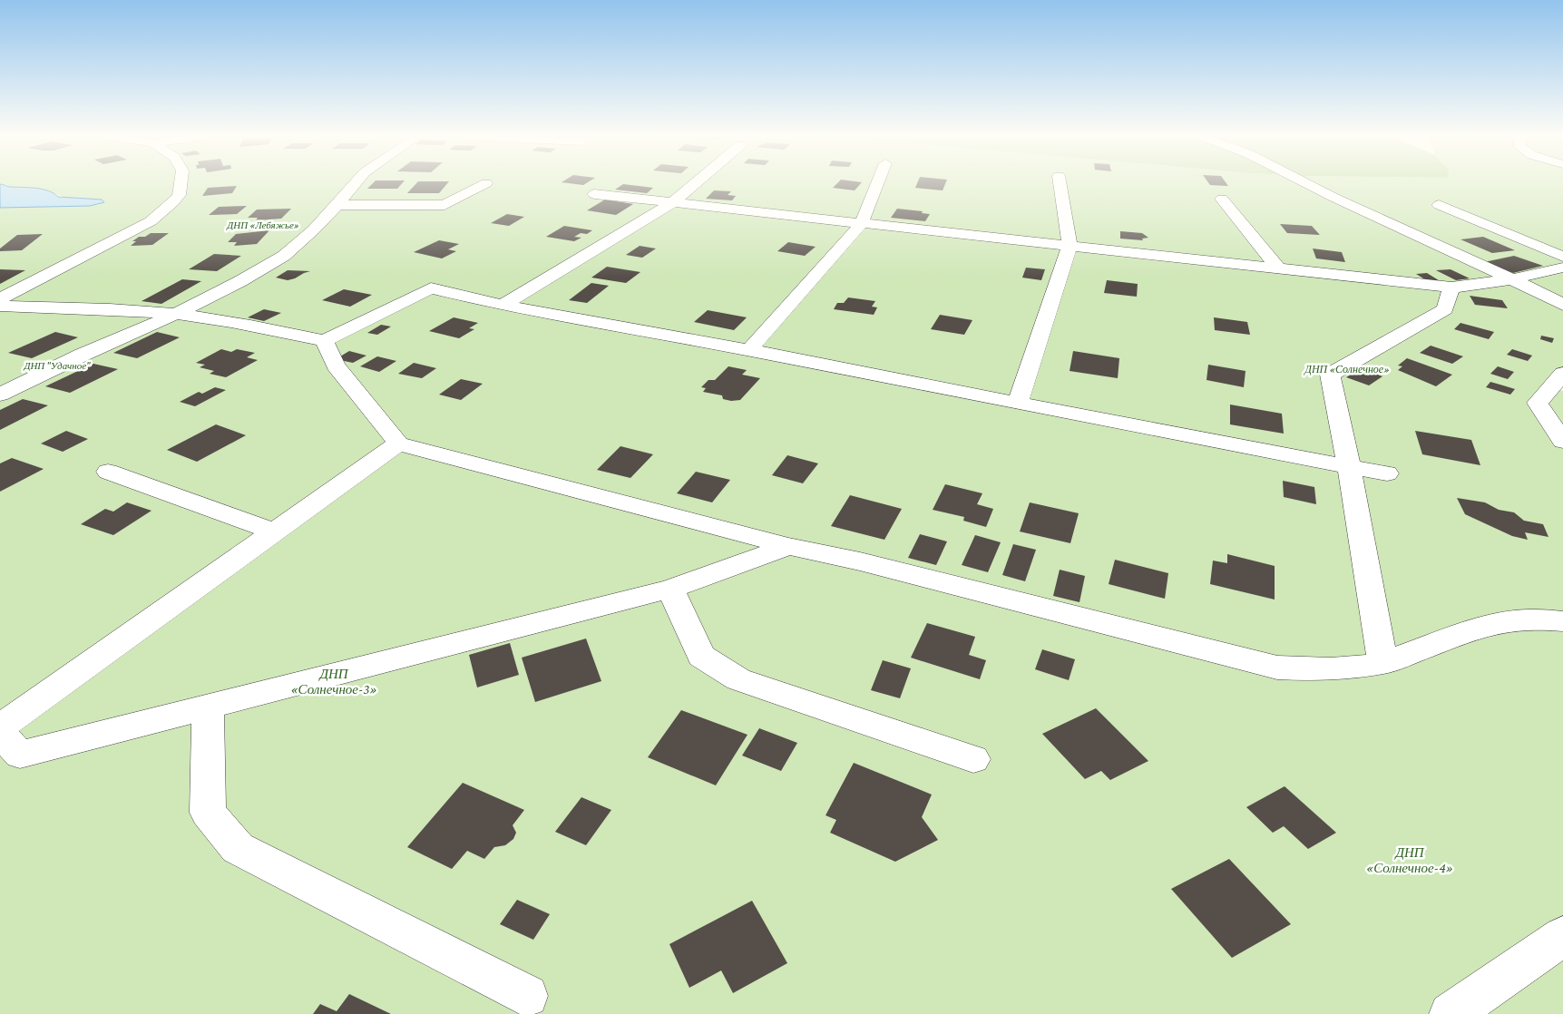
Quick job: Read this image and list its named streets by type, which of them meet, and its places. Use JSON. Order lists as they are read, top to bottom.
{
  "parks": [
    "ДНП «Лебяжье»",
    "ДНП \"Удачное\"",
    "ДНП «Солнечное»",
    "ДНП «Солнечное-3»",
    "ДНП «Солнечное-4»"
  ]
}
